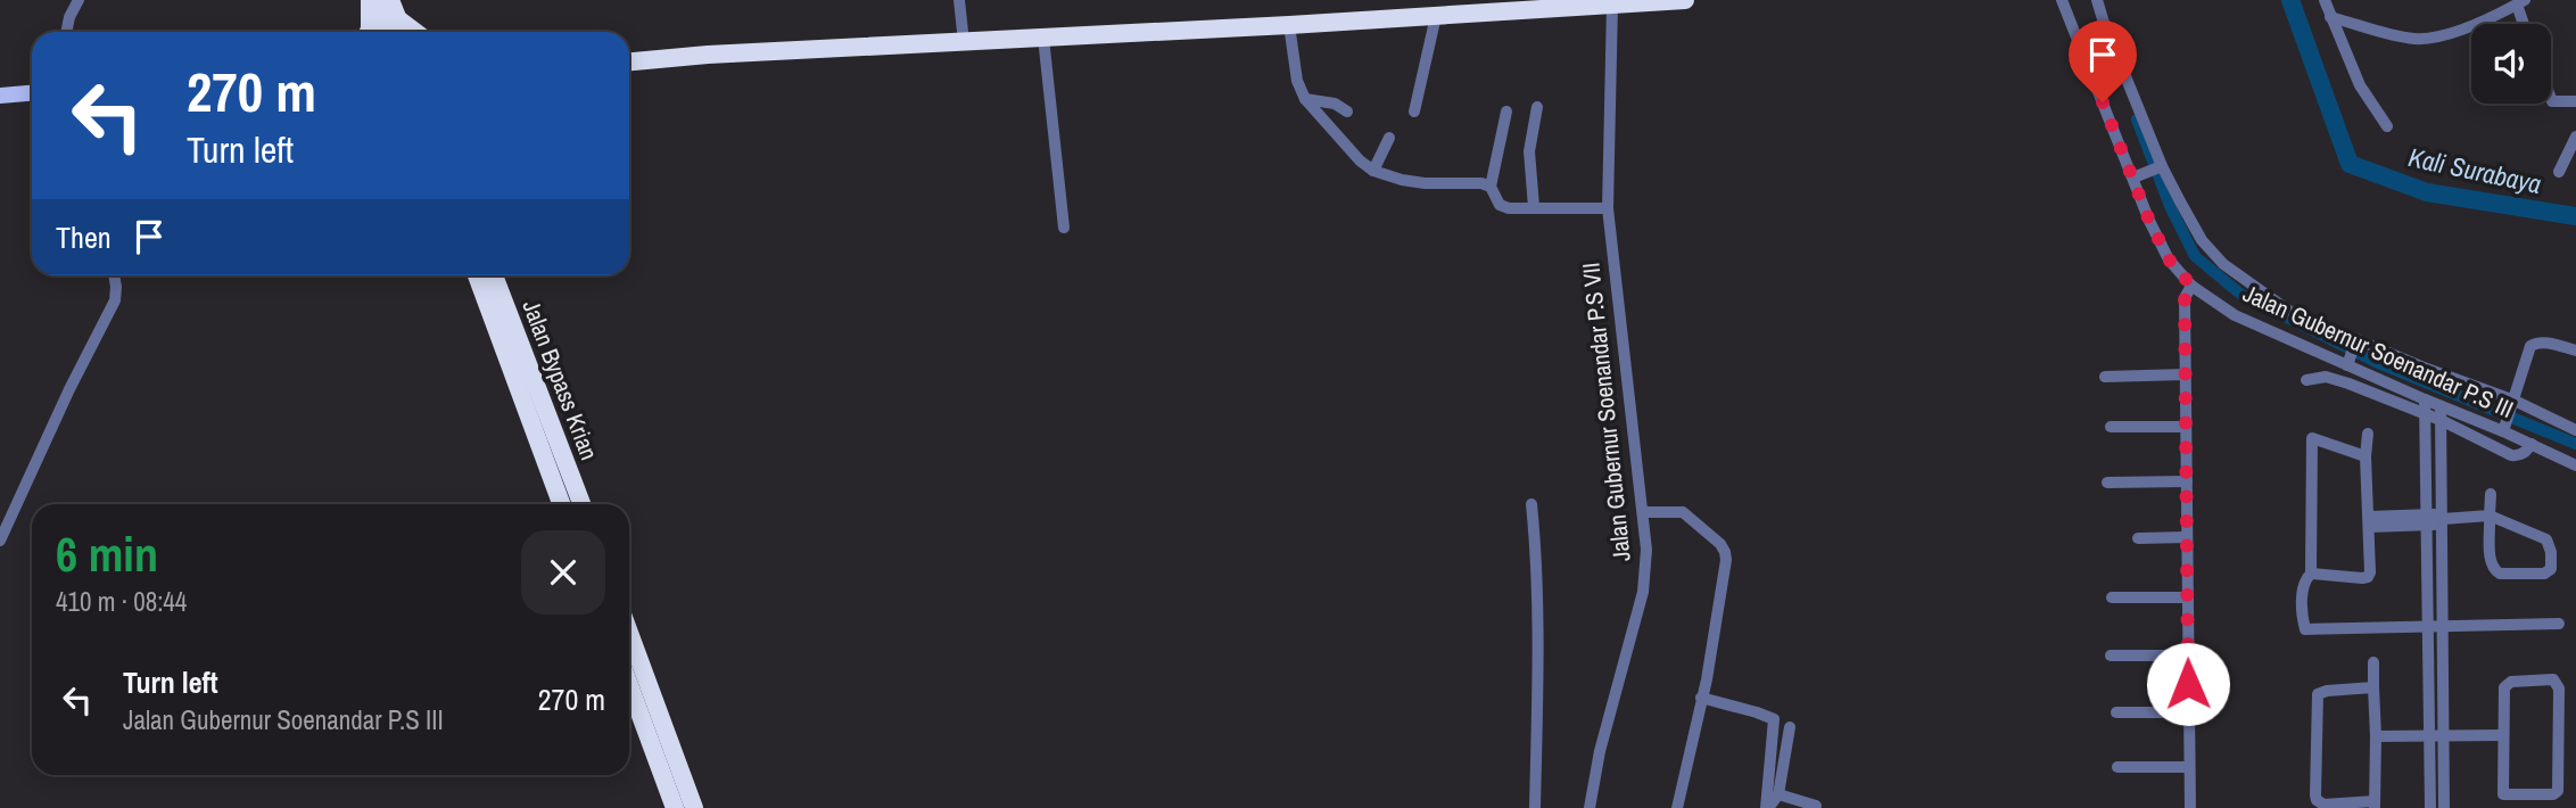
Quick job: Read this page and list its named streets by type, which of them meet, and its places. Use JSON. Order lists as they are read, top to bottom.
{
  "streets": {
    "highway": ["Jalan Bypass Krian"],
    "street": ["Jalan Gubernur Soenandar P.S III", "Jalan Gubernur Soenandar P.S VII"]
  },
  "water": ["Kali Surabaya"],
  "page": {
    "turn": ["270 m", "Turn left"],
    "then": "Then",
    "heading": ["6 min", "410 m · 08:44"],
    "list": [
      {
        "name": "Turn left",
        "note": "Jalan Gubernur Soenandar P.S III",
        "value": "270 m"
      }
    ]
  }
}
